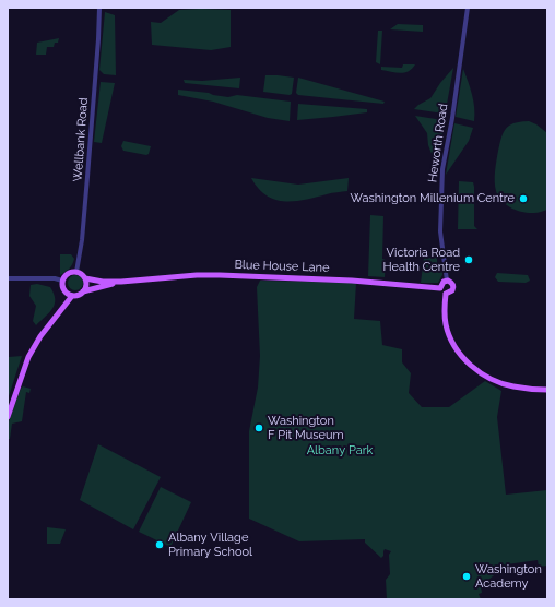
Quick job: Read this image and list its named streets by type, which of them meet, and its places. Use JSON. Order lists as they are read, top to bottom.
{
  "streets": {
    "main road": ["Blue House Lane"],
    "street": ["Wellbank Road", "Heworth Road"]
  },
  "crossings": [
    ["Heworth Road", "Blue House Lane"]
  ],
  "parks": ["Albany Park"],
  "places": [
    "Washington Millenium Centre",
    "Victoria Road Health Centre",
    "Washington F Pit Museum",
    "Albany Village Primary School",
    "Washington Academy"
  ]
}
